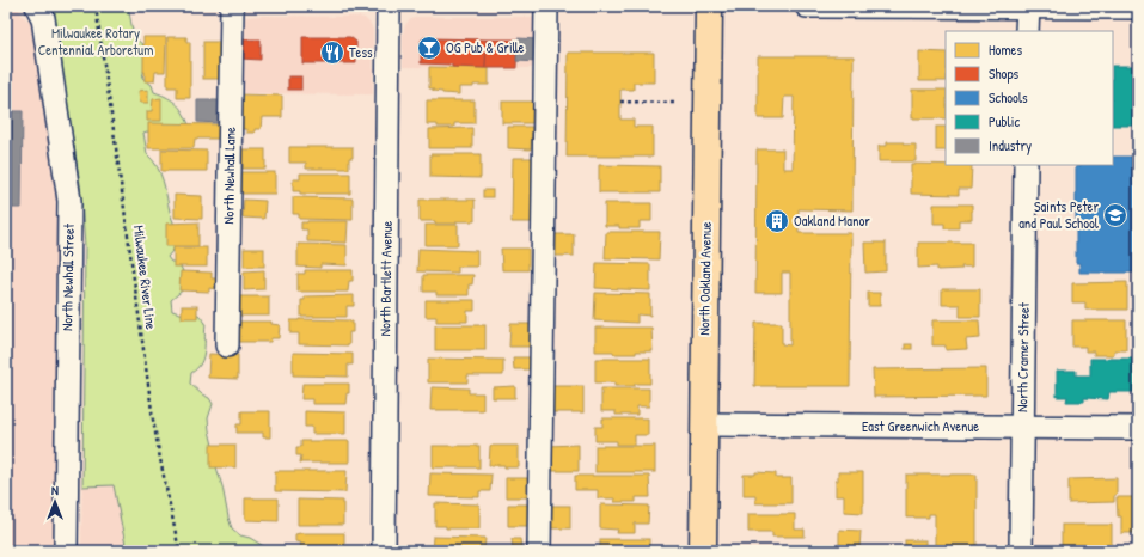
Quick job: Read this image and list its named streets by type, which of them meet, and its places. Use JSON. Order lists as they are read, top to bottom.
{
  "streets": {
    "main road": ["North Oakland Avenue"],
    "street": [
      "North Newhall Lane",
      "North Newhall Street",
      "North Bartlett Avenue",
      "North Cramer Street",
      "East Greenwich Avenue"
    ],
    "path": ["Milwaukee River Line"]
  },
  "crossings": [
    ["North Oakland Avenue", "East Greenwich Avenue"],
    ["North Cramer Street", "East Greenwich Avenue"]
  ],
  "parks": ["Milwaukee Rotary Centennial Arboretum"],
  "places": {
    "bar": ["OG Pub & Grille"],
    "restaurant": ["Tess"],
    "school or university": ["Saints Peter and Paul School"],
    "building": ["Oakland Manor"]
  },
  "legend": [
    "Homes",
    "Shops",
    "Schools",
    "Public",
    "Industry"
  ],
  "north": "top"
}
